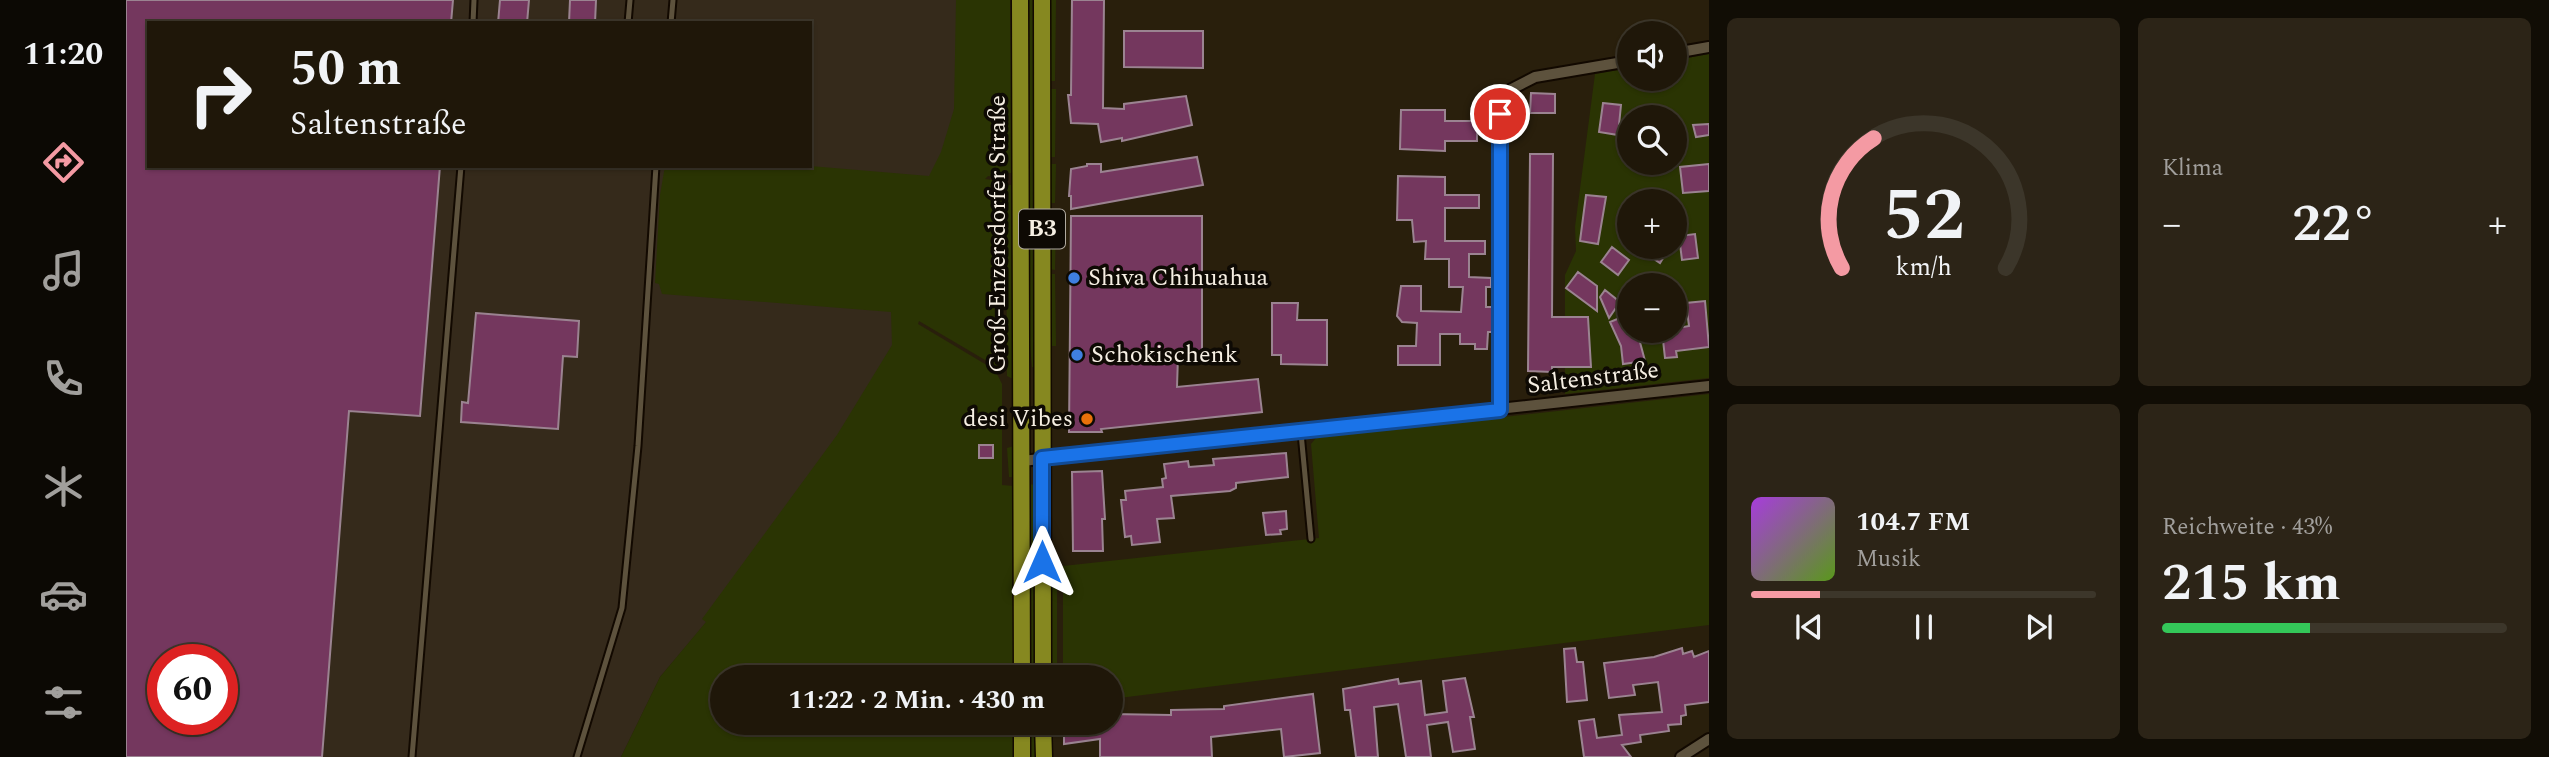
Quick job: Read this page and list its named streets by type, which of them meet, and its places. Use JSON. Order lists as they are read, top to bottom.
{
  "streets": {
    "main road": ["B3", "Groß-Enzersdorfer Straße"],
    "street": ["Saltenstraße"]
  },
  "crossings": [
    ["Groß-Enzersdorfer Straße", "Saltenstraße"]
  ],
  "places": ["Shiva Chihuahua", "Schokischenk", "desi Vibes"],
  "page": {
    "tabs": "11:20",
    "tile": [
      "Klima",
      ["Reichweite · 43%", "215 km"]
    ],
    "map_buttons": ["+", "−"],
    "turn": ["50 m", "Saltenstraße"],
    "heat": ["−", "22°", "+"],
    "song": ["104.7 FM", "Musik"],
    "limit": "60",
    "trip": "11:22 · 2 Min. · 430 m",
    "gauge": ["52", "km/h"]
  }
}
